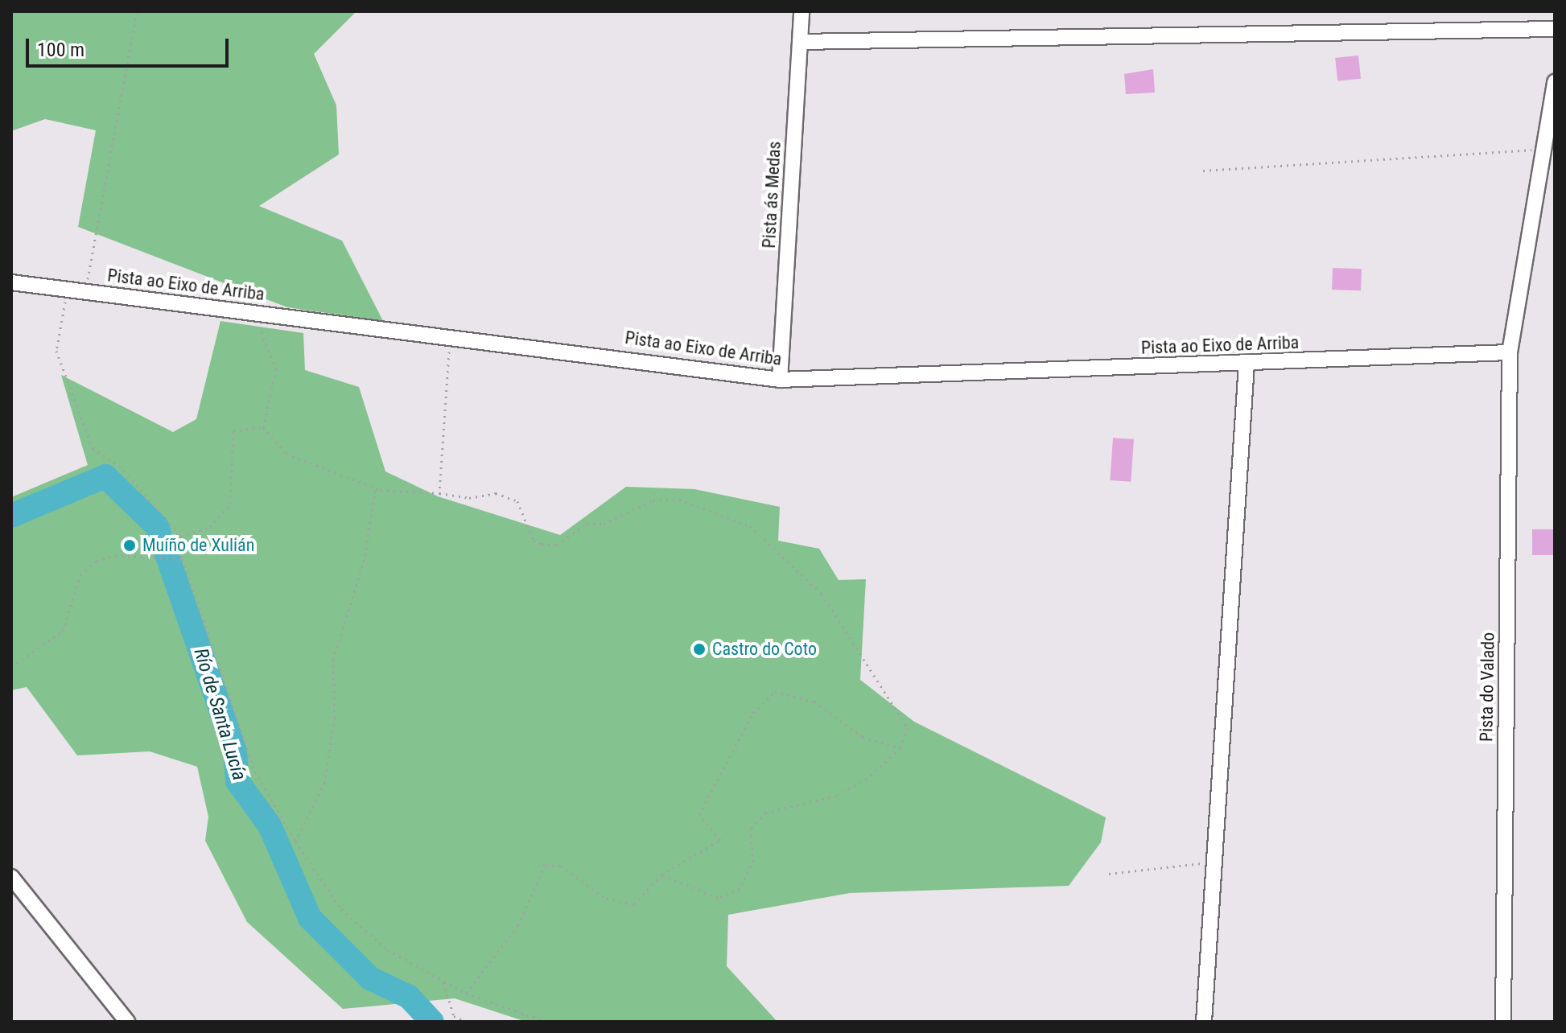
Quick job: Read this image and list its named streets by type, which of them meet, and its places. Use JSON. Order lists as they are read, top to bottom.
{
  "streets": {
    "street": ["Pista ás Medas", "Pista ao Eixo de Arriba", "Pista do Valado"]
  },
  "crossings": [
    ["Pista ás Medas", "Pista ao Eixo de Arriba"],
    ["Pista ao Eixo de Arriba", "Pista do Valado"]
  ],
  "water": ["Río de Santa Lucía"],
  "places": ["Muíño de Xulián", "Castro do Coto"],
  "scale_bar": "100 m"
}
